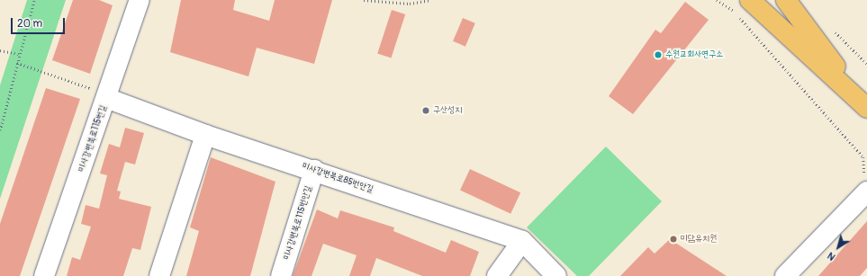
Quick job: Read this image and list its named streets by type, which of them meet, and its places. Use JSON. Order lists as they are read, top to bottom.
{
  "streets": {
    "street": ["미사강변북로115번길", "미사강변북로85번안길", "미사강변북로115번안길"]
  },
  "crossings": [
    ["미사강변북로115번길", "미사강변북로85번안길"],
    ["미사강변북로85번안길", "미사강변북로115번안길"]
  ],
  "places": ["수원교회사연구소", "구산성지", "미담유치원"],
  "scale_bar": "20 m",
  "north": "bottom left"
}
